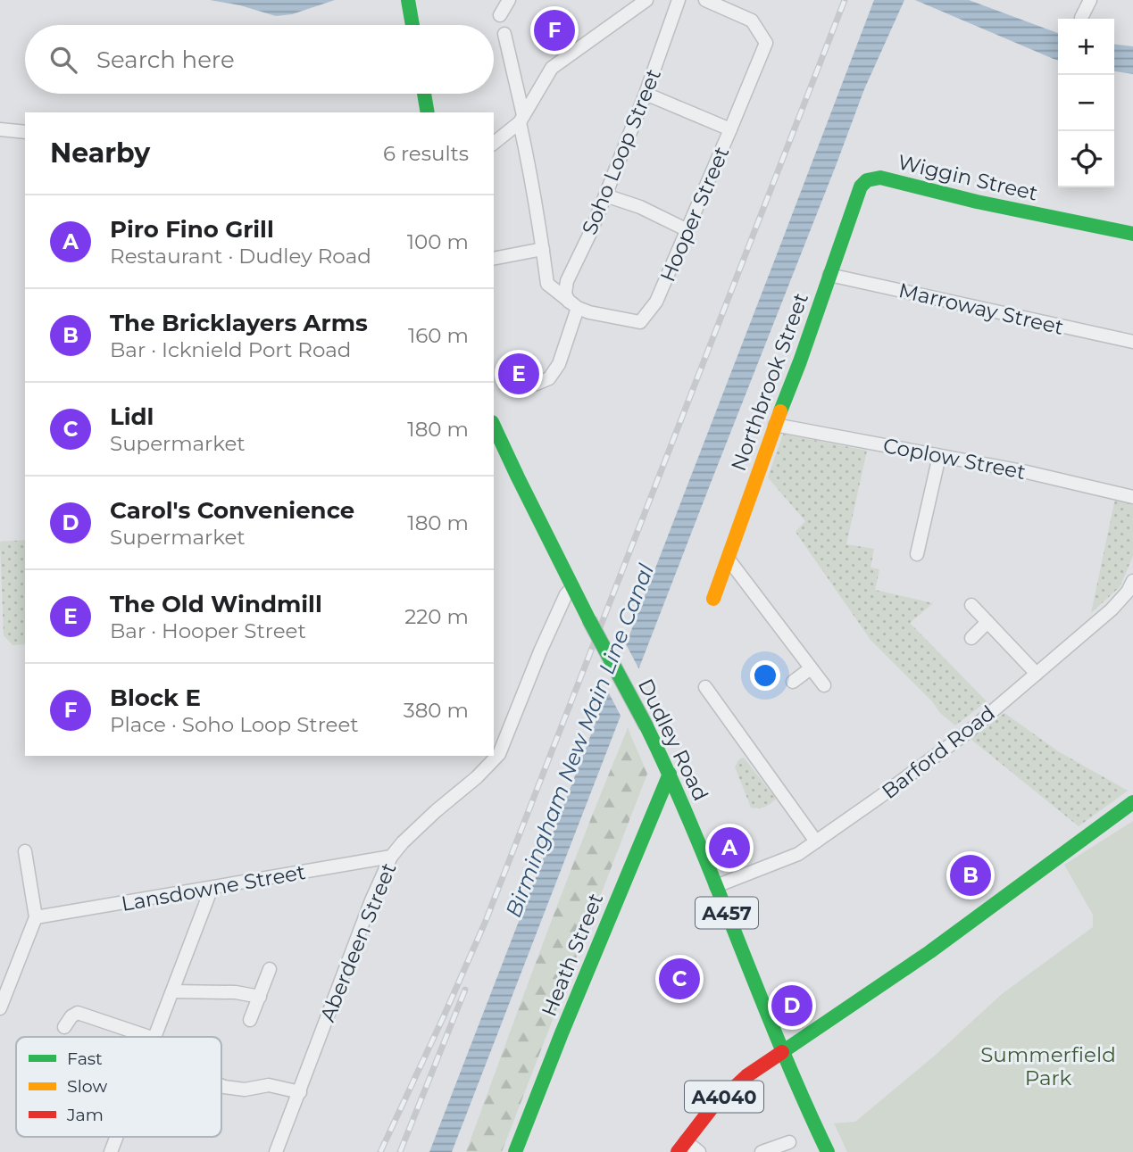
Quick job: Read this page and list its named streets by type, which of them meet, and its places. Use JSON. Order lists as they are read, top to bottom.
{
  "streets": {
    "main road": [
      "Wiggin Street",
      "Northbrook Street",
      "Dudley Road",
      "A457",
      "Heath Street",
      "A4040"
    ],
    "street": [
      "Soho Loop Street",
      "Hooper Street",
      "Marroway Street",
      "Coplow Street",
      "Barford Road",
      "Lansdowne Street",
      "Aberdeen Street"
    ]
  },
  "crossings": [
    ["Soho Loop Street", "Hooper Street"],
    ["Wiggin Street", "Northbrook Street"],
    ["Marroway Street", "Northbrook Street"],
    ["Northbrook Street", "Coplow Street"],
    ["Dudley Road", "Barford Road"],
    ["Dudley Road", "Aberdeen Street"],
    ["Dudley Road", "Heath Street"],
    ["Dudley Road", "A4040"],
    ["Lansdowne Street", "Aberdeen Street"]
  ],
  "water": ["Birmingham New Main Line Canal"],
  "parks": ["Summerfield Park"],
  "legend": ["Fast", "Slow", "Jam"],
  "page": {
    "pins": [
      "F",
      "E",
      "A",
      "B",
      "C",
      "D"
    ],
    "map_buttons": ["+", "−"],
    "search": "Search here",
    "heading": ["Nearby", "6 results"],
    "list": [
      {
        "mark": "A",
        "name": "Piro Fino Grill",
        "note": "Restaurant · Dudley Road",
        "value": "100 m"
      },
      {
        "mark": "B",
        "name": "The Bricklayers Arms",
        "note": "Bar · Icknield Port Road",
        "value": "160 m"
      },
      {
        "mark": "C",
        "name": "Lidl",
        "note": "Supermarket",
        "value": "180 m"
      },
      {
        "mark": "D",
        "name": "Carol's Convenience",
        "note": "Supermarket",
        "value": "180 m"
      },
      {
        "mark": "E",
        "name": "The Old Windmill",
        "note": "Bar · Hooper Street",
        "value": "220 m"
      },
      {
        "mark": "F",
        "name": "Block E",
        "note": "Place · Soho Loop Street",
        "value": "380 m"
      }
    ]
  }
}
